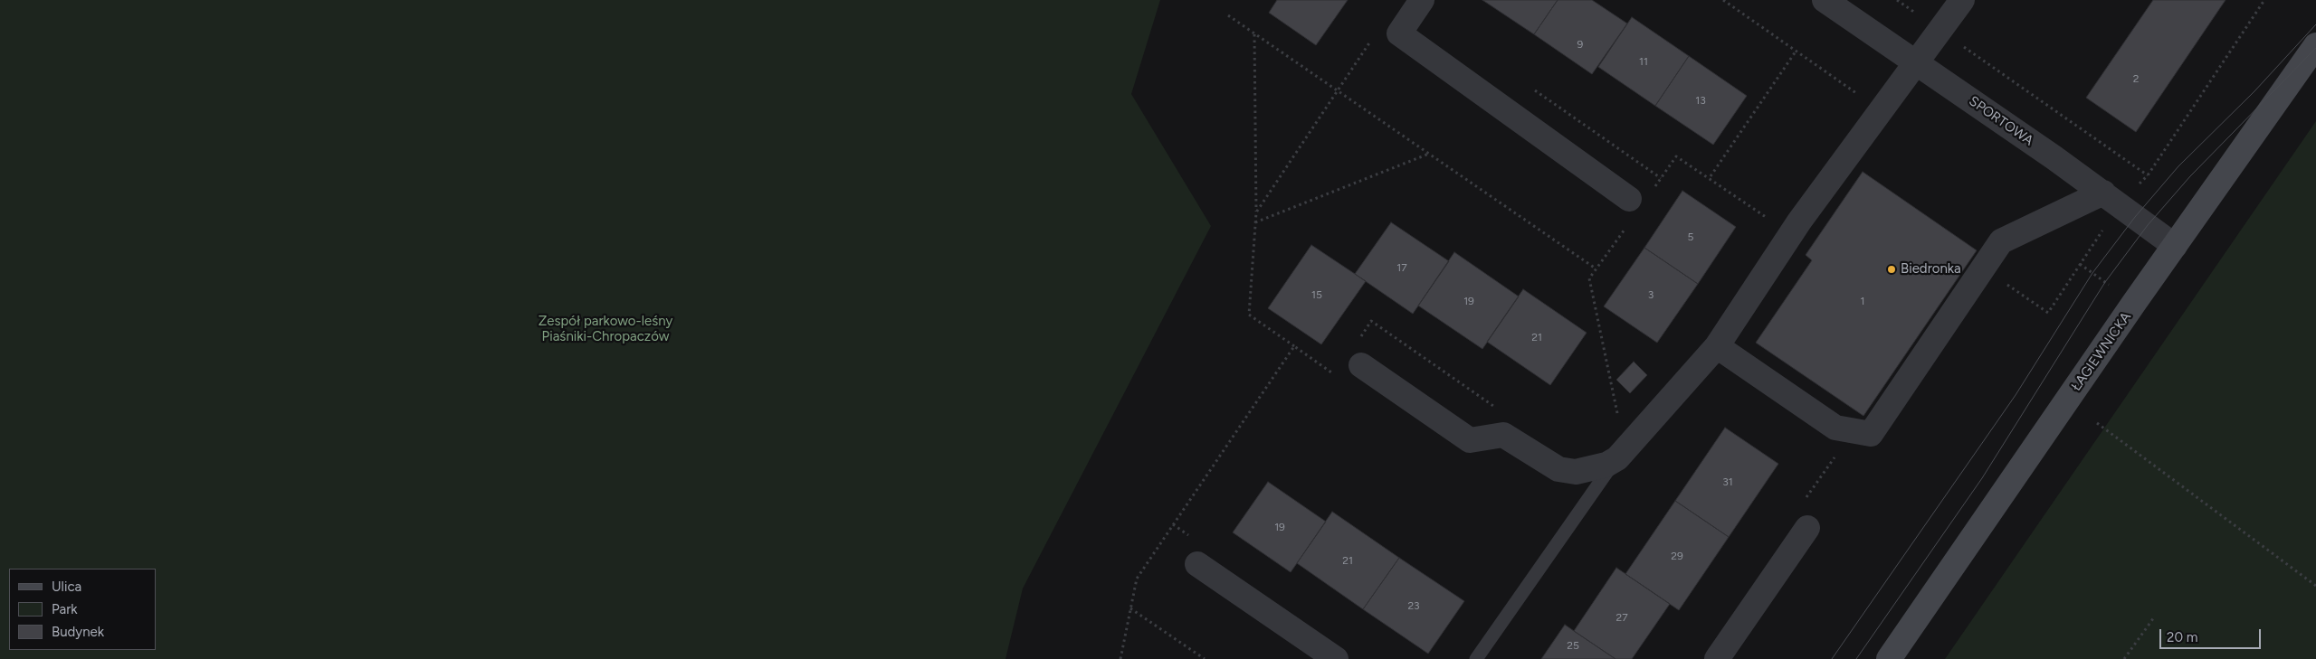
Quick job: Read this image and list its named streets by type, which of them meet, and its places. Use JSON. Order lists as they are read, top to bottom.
{
  "streets": {
    "street": ["SPORTOWA", "ŁAGIEWNICKA"]
  },
  "crossings": [
    ["SPORTOWA", "ŁAGIEWNICKA"]
  ],
  "parks": ["Zespół parkowo-leśny Piaśniki-Chropaczów"],
  "places": ["Biedronka"],
  "house_numbers": [
    "9",
    "11",
    "2",
    "13",
    "5",
    "17",
    "15",
    "3",
    "19",
    "1",
    "21",
    "31",
    "19",
    "29",
    "21",
    "23",
    "27",
    "25"
  ],
  "legend": ["Ulica", "Park", "Budynek"],
  "scale_bar": "20 m"
}
